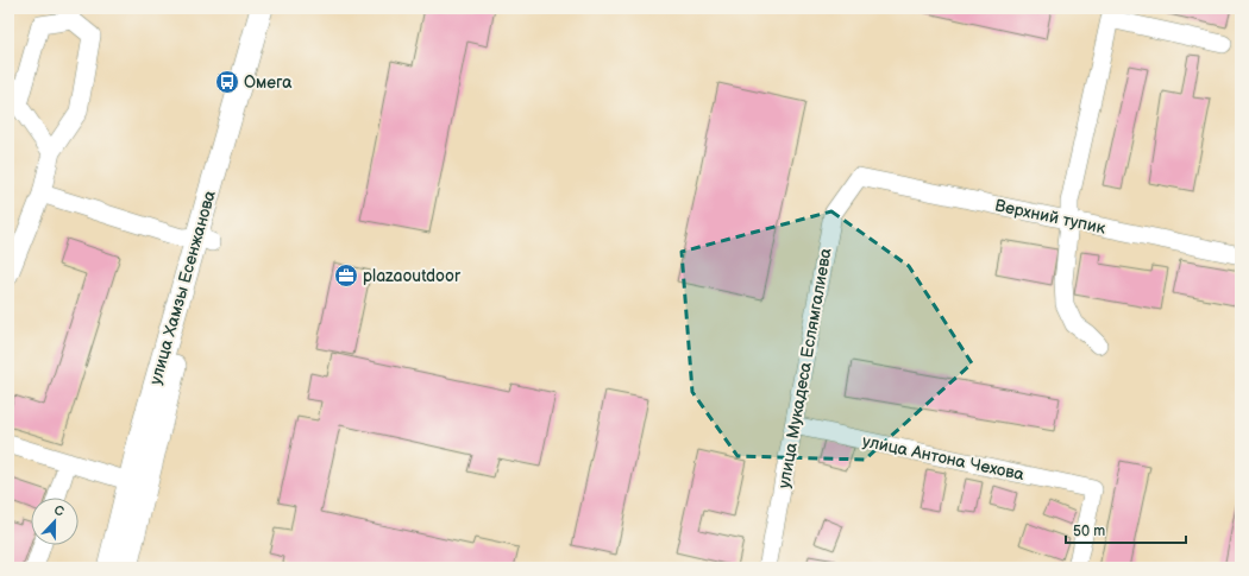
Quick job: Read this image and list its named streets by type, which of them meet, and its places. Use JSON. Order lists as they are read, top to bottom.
{
  "streets": {
    "main road": ["улица Хамзы Есенжанова"],
    "street": ["Верхний тупик", "улица Мукадеса Еслямгалиева", "улица Антона Чехова"]
  },
  "crossings": [
    ["Верхний тупик", "улица Мукадеса Еслямгалиева"],
    ["улица Мукадеса Еслямгалиева", "улица Антона Чехова"]
  ],
  "places": {
    "bus stop": ["Омега"],
    "office": ["plazaoutdoor"]
  },
  "scale_bar": "50 m",
  "north": "top"
}
